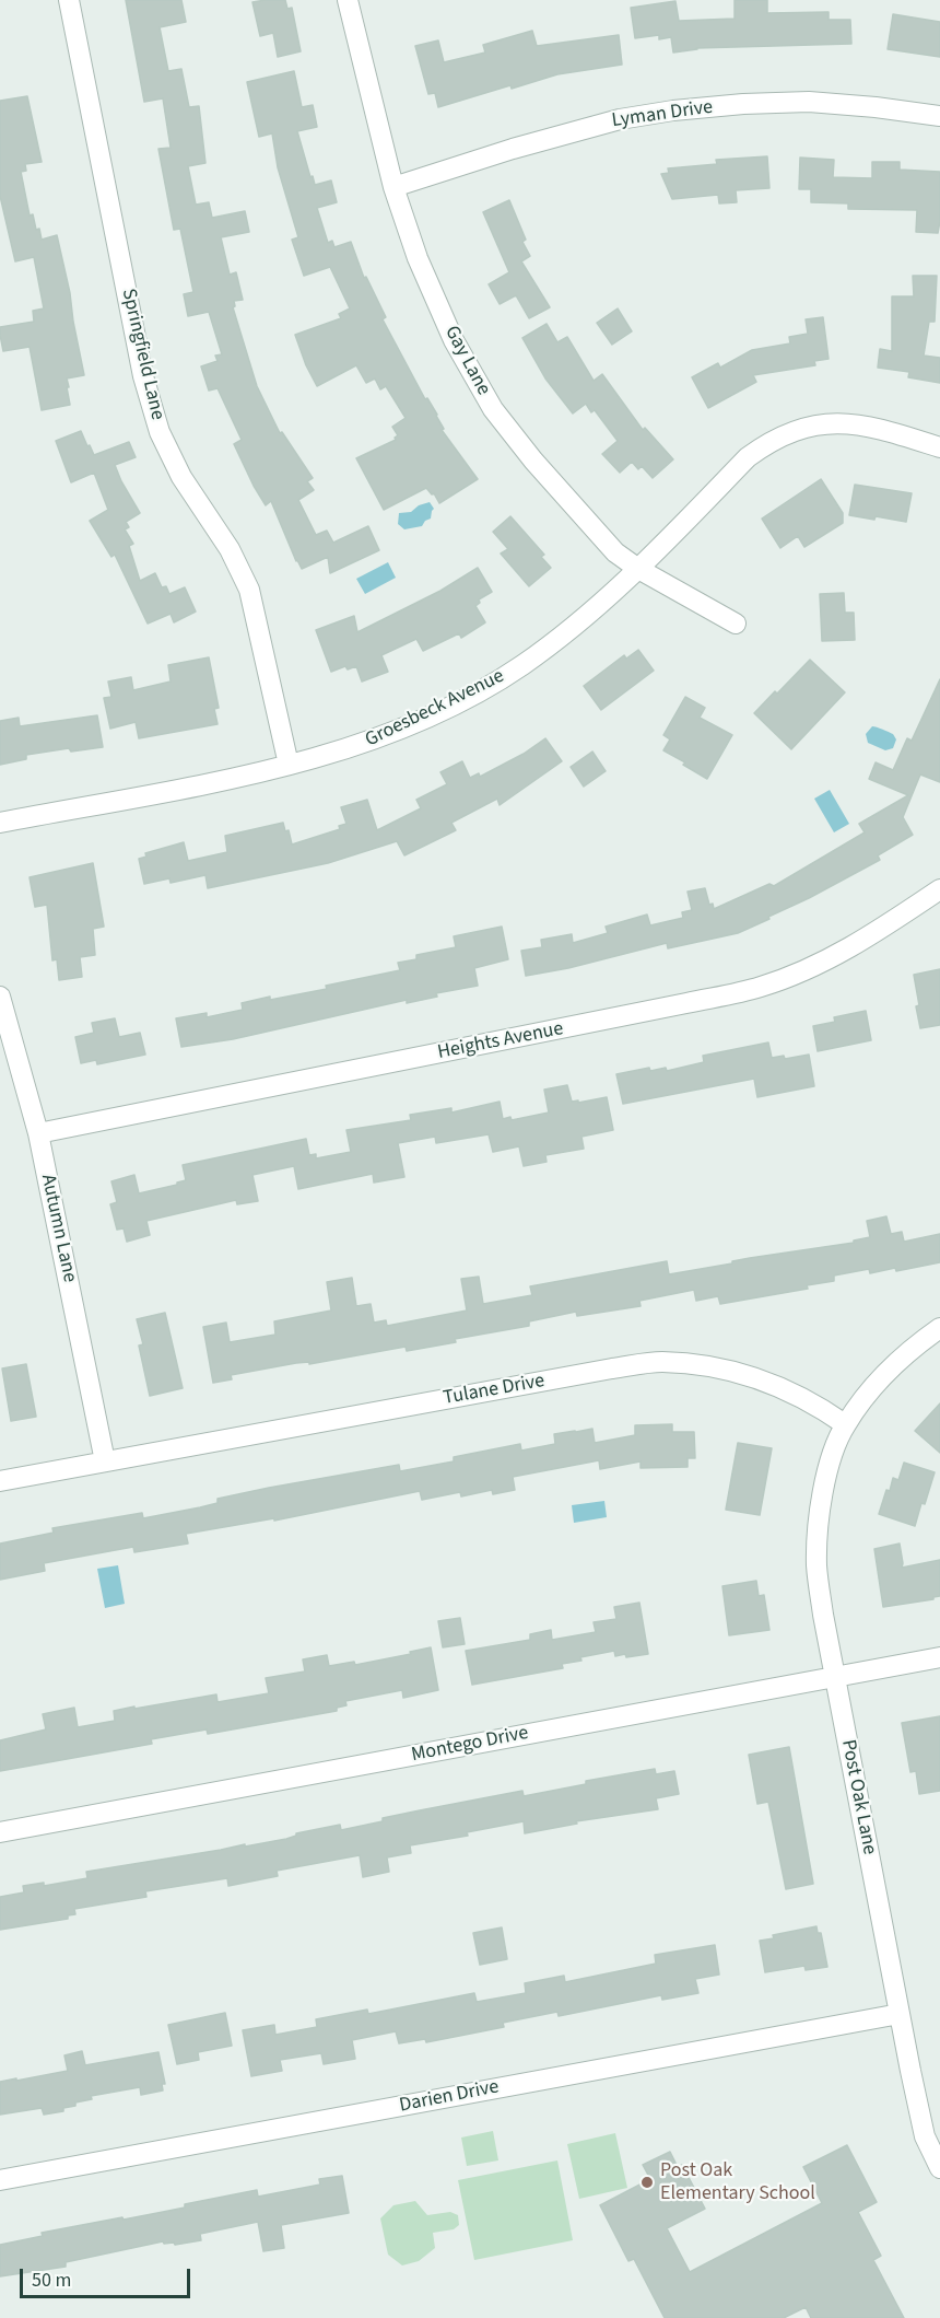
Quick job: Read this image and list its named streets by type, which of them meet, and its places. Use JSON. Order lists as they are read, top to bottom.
{
  "streets": {
    "street": [
      "Lyman Drive",
      "Springfield Lane",
      "Gay Lane",
      "Groesbeck Avenue",
      "Heights Avenue",
      "Autumn Lane",
      "Tulane Drive",
      "Montego Drive",
      "Post Oak Lane",
      "Darien Drive"
    ]
  },
  "crossings": [
    ["Lyman Drive", "Gay Lane"],
    ["Springfield Lane", "Groesbeck Avenue"],
    ["Gay Lane", "Groesbeck Avenue"],
    ["Heights Avenue", "Autumn Lane"],
    ["Autumn Lane", "Tulane Drive"],
    ["Tulane Drive", "Post Oak Lane"],
    ["Montego Drive", "Post Oak Lane"],
    ["Post Oak Lane", "Darien Drive"]
  ],
  "places": ["Post Oak Elementary School"],
  "scale_bar": "50 m"
}
